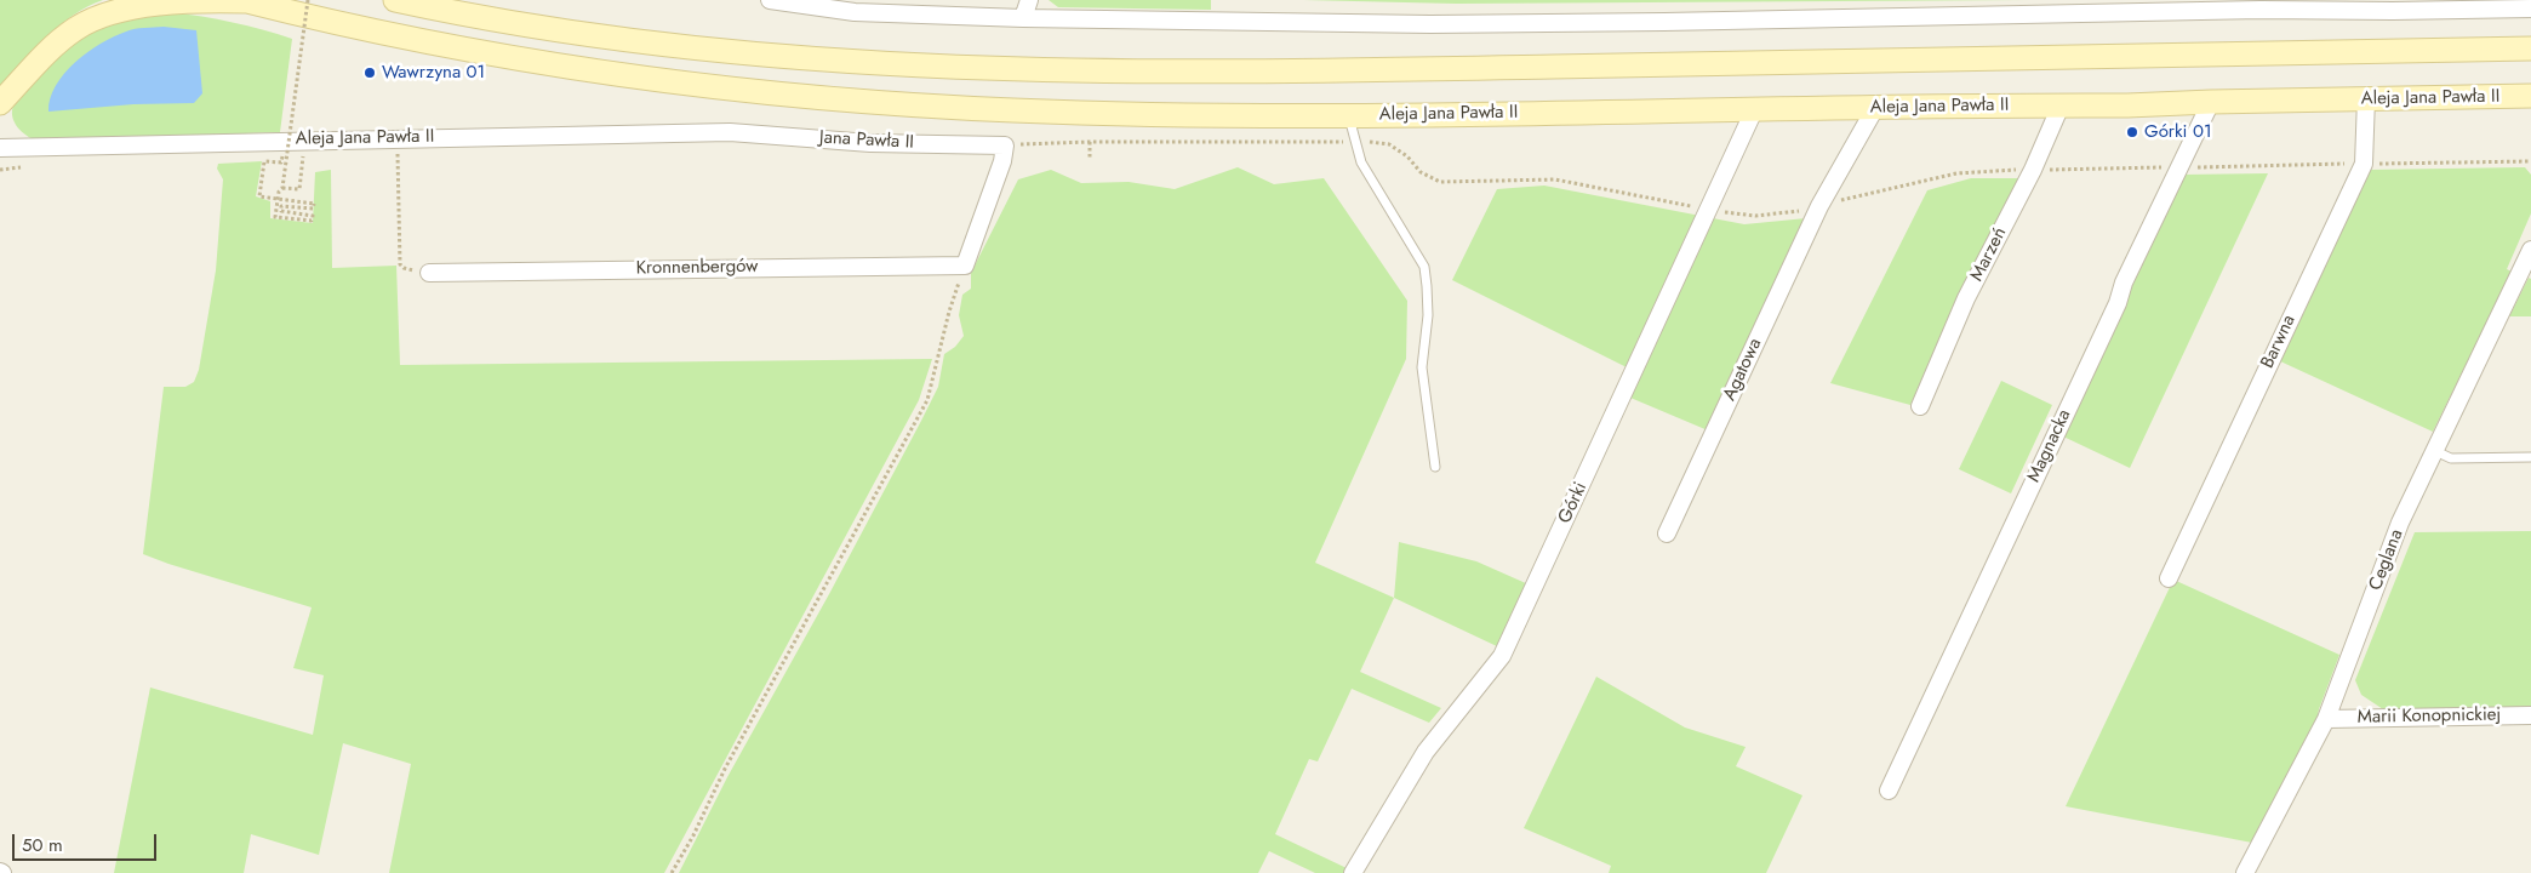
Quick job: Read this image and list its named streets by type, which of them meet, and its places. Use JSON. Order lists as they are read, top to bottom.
{
  "streets": {
    "main road": ["Aleja Jana Pawła II"],
    "street": [
      "Jana Pawła II",
      "Marzeń",
      "Kronnenbergów",
      "Barwna",
      "Agatowa",
      "Magnacka",
      "Górki",
      "Ceglana",
      "Marii Konopnickiej"
    ]
  },
  "crossings": [
    ["Aleja Jana Pawła II", "Jana Pawła II"],
    ["Aleja Jana Pawła II", "Marzeń"],
    ["Aleja Jana Pawła II", "Barwna"],
    ["Aleja Jana Pawła II", "Agatowa"],
    ["Aleja Jana Pawła II", "Magnacka"],
    ["Aleja Jana Pawła II", "Górki"],
    ["Ceglana", "Marii Konopnickiej"]
  ],
  "places": ["Wawrzyna 01", "Górki 01"],
  "scale_bar": "50 m"
}
